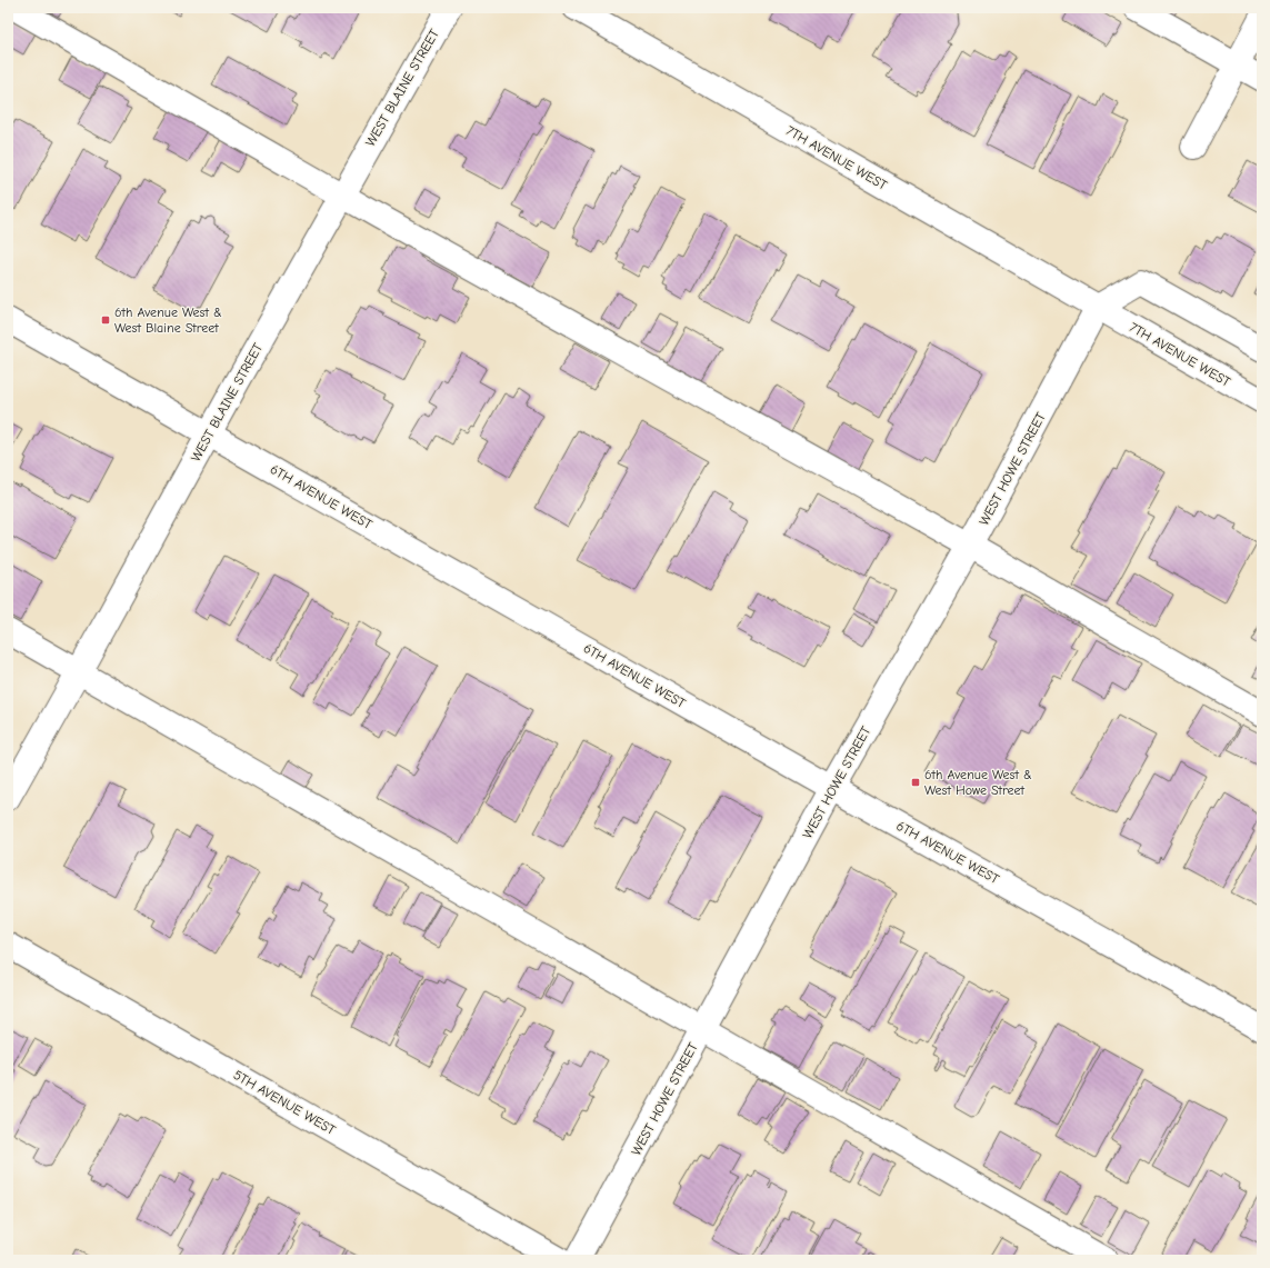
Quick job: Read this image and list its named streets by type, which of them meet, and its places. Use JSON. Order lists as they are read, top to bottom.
{
  "streets": {
    "street": [
      "WEST BLAINE STREET",
      "7TH AVENUE WEST",
      "WEST HOWE STREET",
      "6TH AVENUE WEST",
      "5TH AVENUE WEST"
    ]
  },
  "crossings": [
    ["WEST BLAINE STREET", "6TH AVENUE WEST"],
    ["7TH AVENUE WEST", "WEST HOWE STREET"],
    ["WEST HOWE STREET", "6TH AVENUE WEST"]
  ],
  "places": {
    "transit": ["6th Avenue West & West Blaine Street", "6th Avenue West & West Howe Street"]
  }
}
